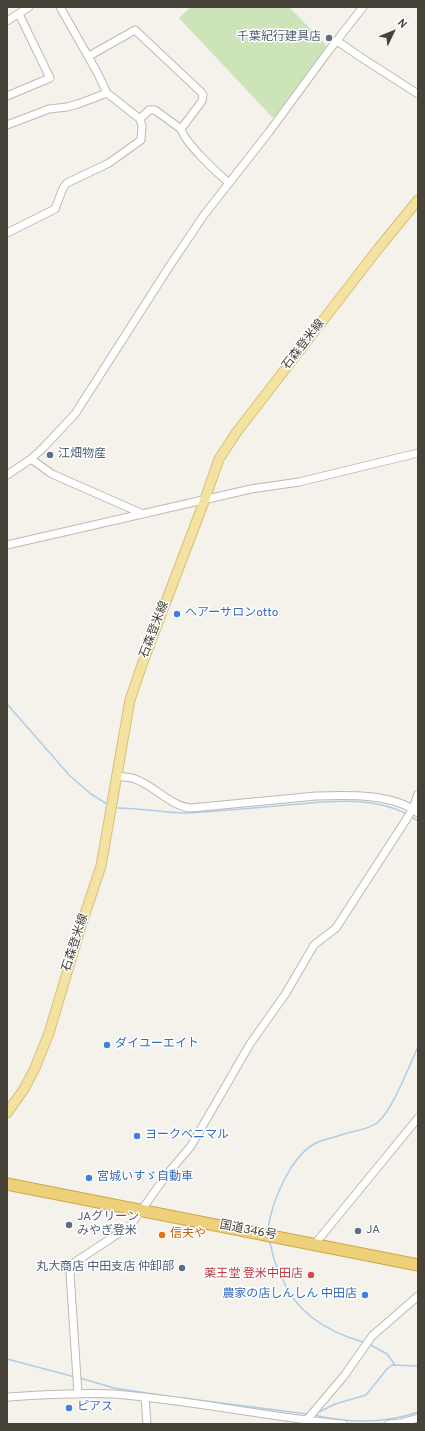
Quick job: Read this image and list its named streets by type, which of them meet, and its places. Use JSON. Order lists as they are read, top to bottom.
{
  "streets": {
    "highway": ["国道346号"],
    "main road": ["石森登米線"]
  },
  "places": [
    "千葉紀行建具店",
    "江畑物産",
    "ヘアーサロンotto",
    "ダイユーエイト",
    "ヨークベニマル",
    "宮城いすゞ自動車",
    "JAグリーン みやぎ登米",
    "JA",
    "信夫や",
    "丸大商店 中田支店 仲卸部",
    "薬王堂 登米中田店",
    "農家の店しんしん 中田店",
    "ピアス"
  ],
  "north": "top right"
}
